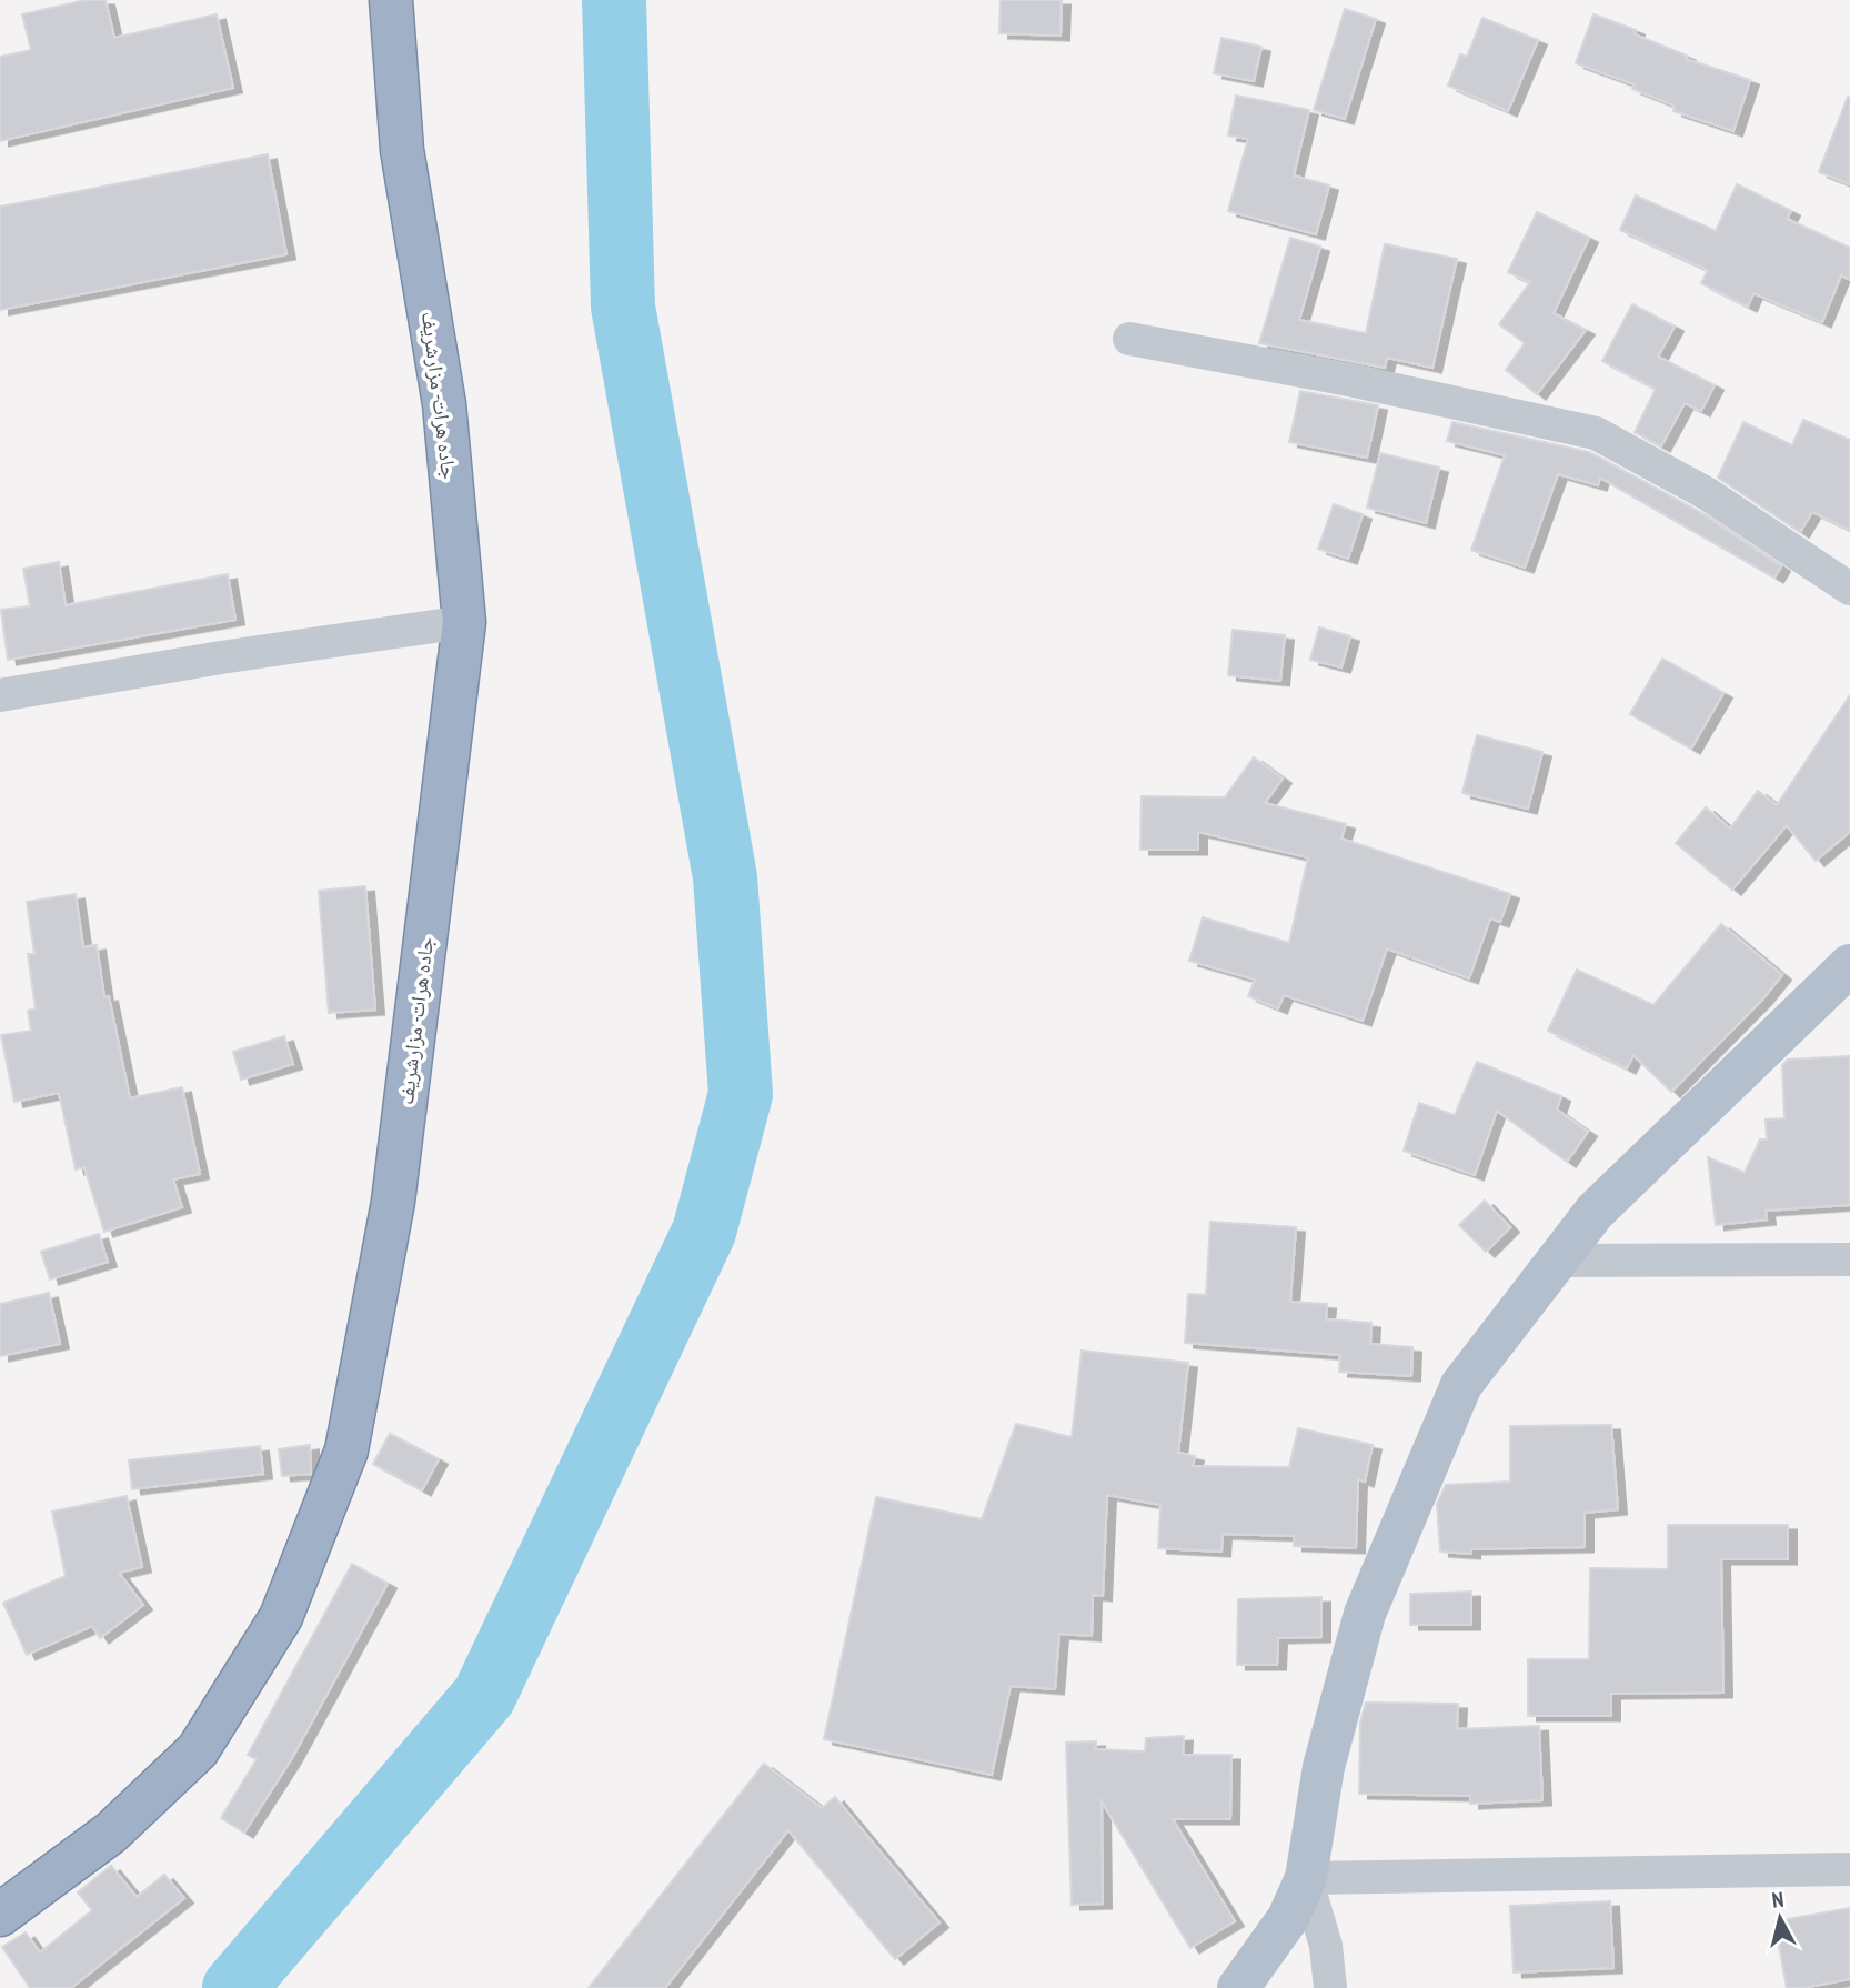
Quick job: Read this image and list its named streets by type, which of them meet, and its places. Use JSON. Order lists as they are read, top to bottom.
{
  "streets": {
    "highway": ["جاده هرات- مزارشریف"]
  },
  "north": "top"
}
